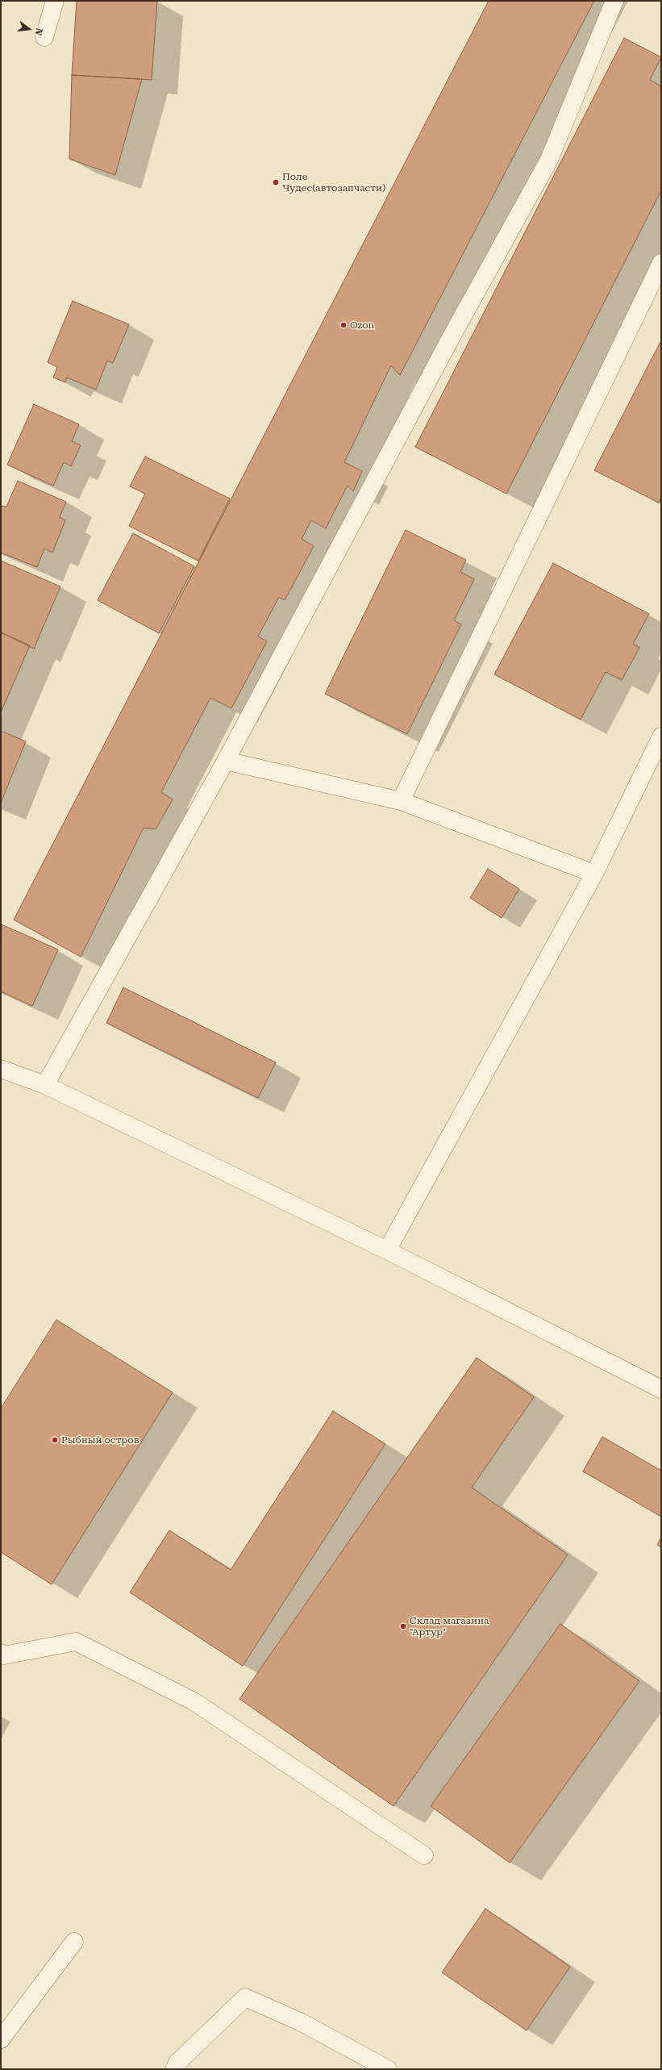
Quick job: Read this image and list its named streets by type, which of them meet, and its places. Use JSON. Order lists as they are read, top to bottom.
{
  "places": [
    "Поле Чудес(автозапчасти)",
    "Ozon",
    "Рыбный остров",
    "Склад магазина \"Артур\""
  ],
  "north": "right"
}
